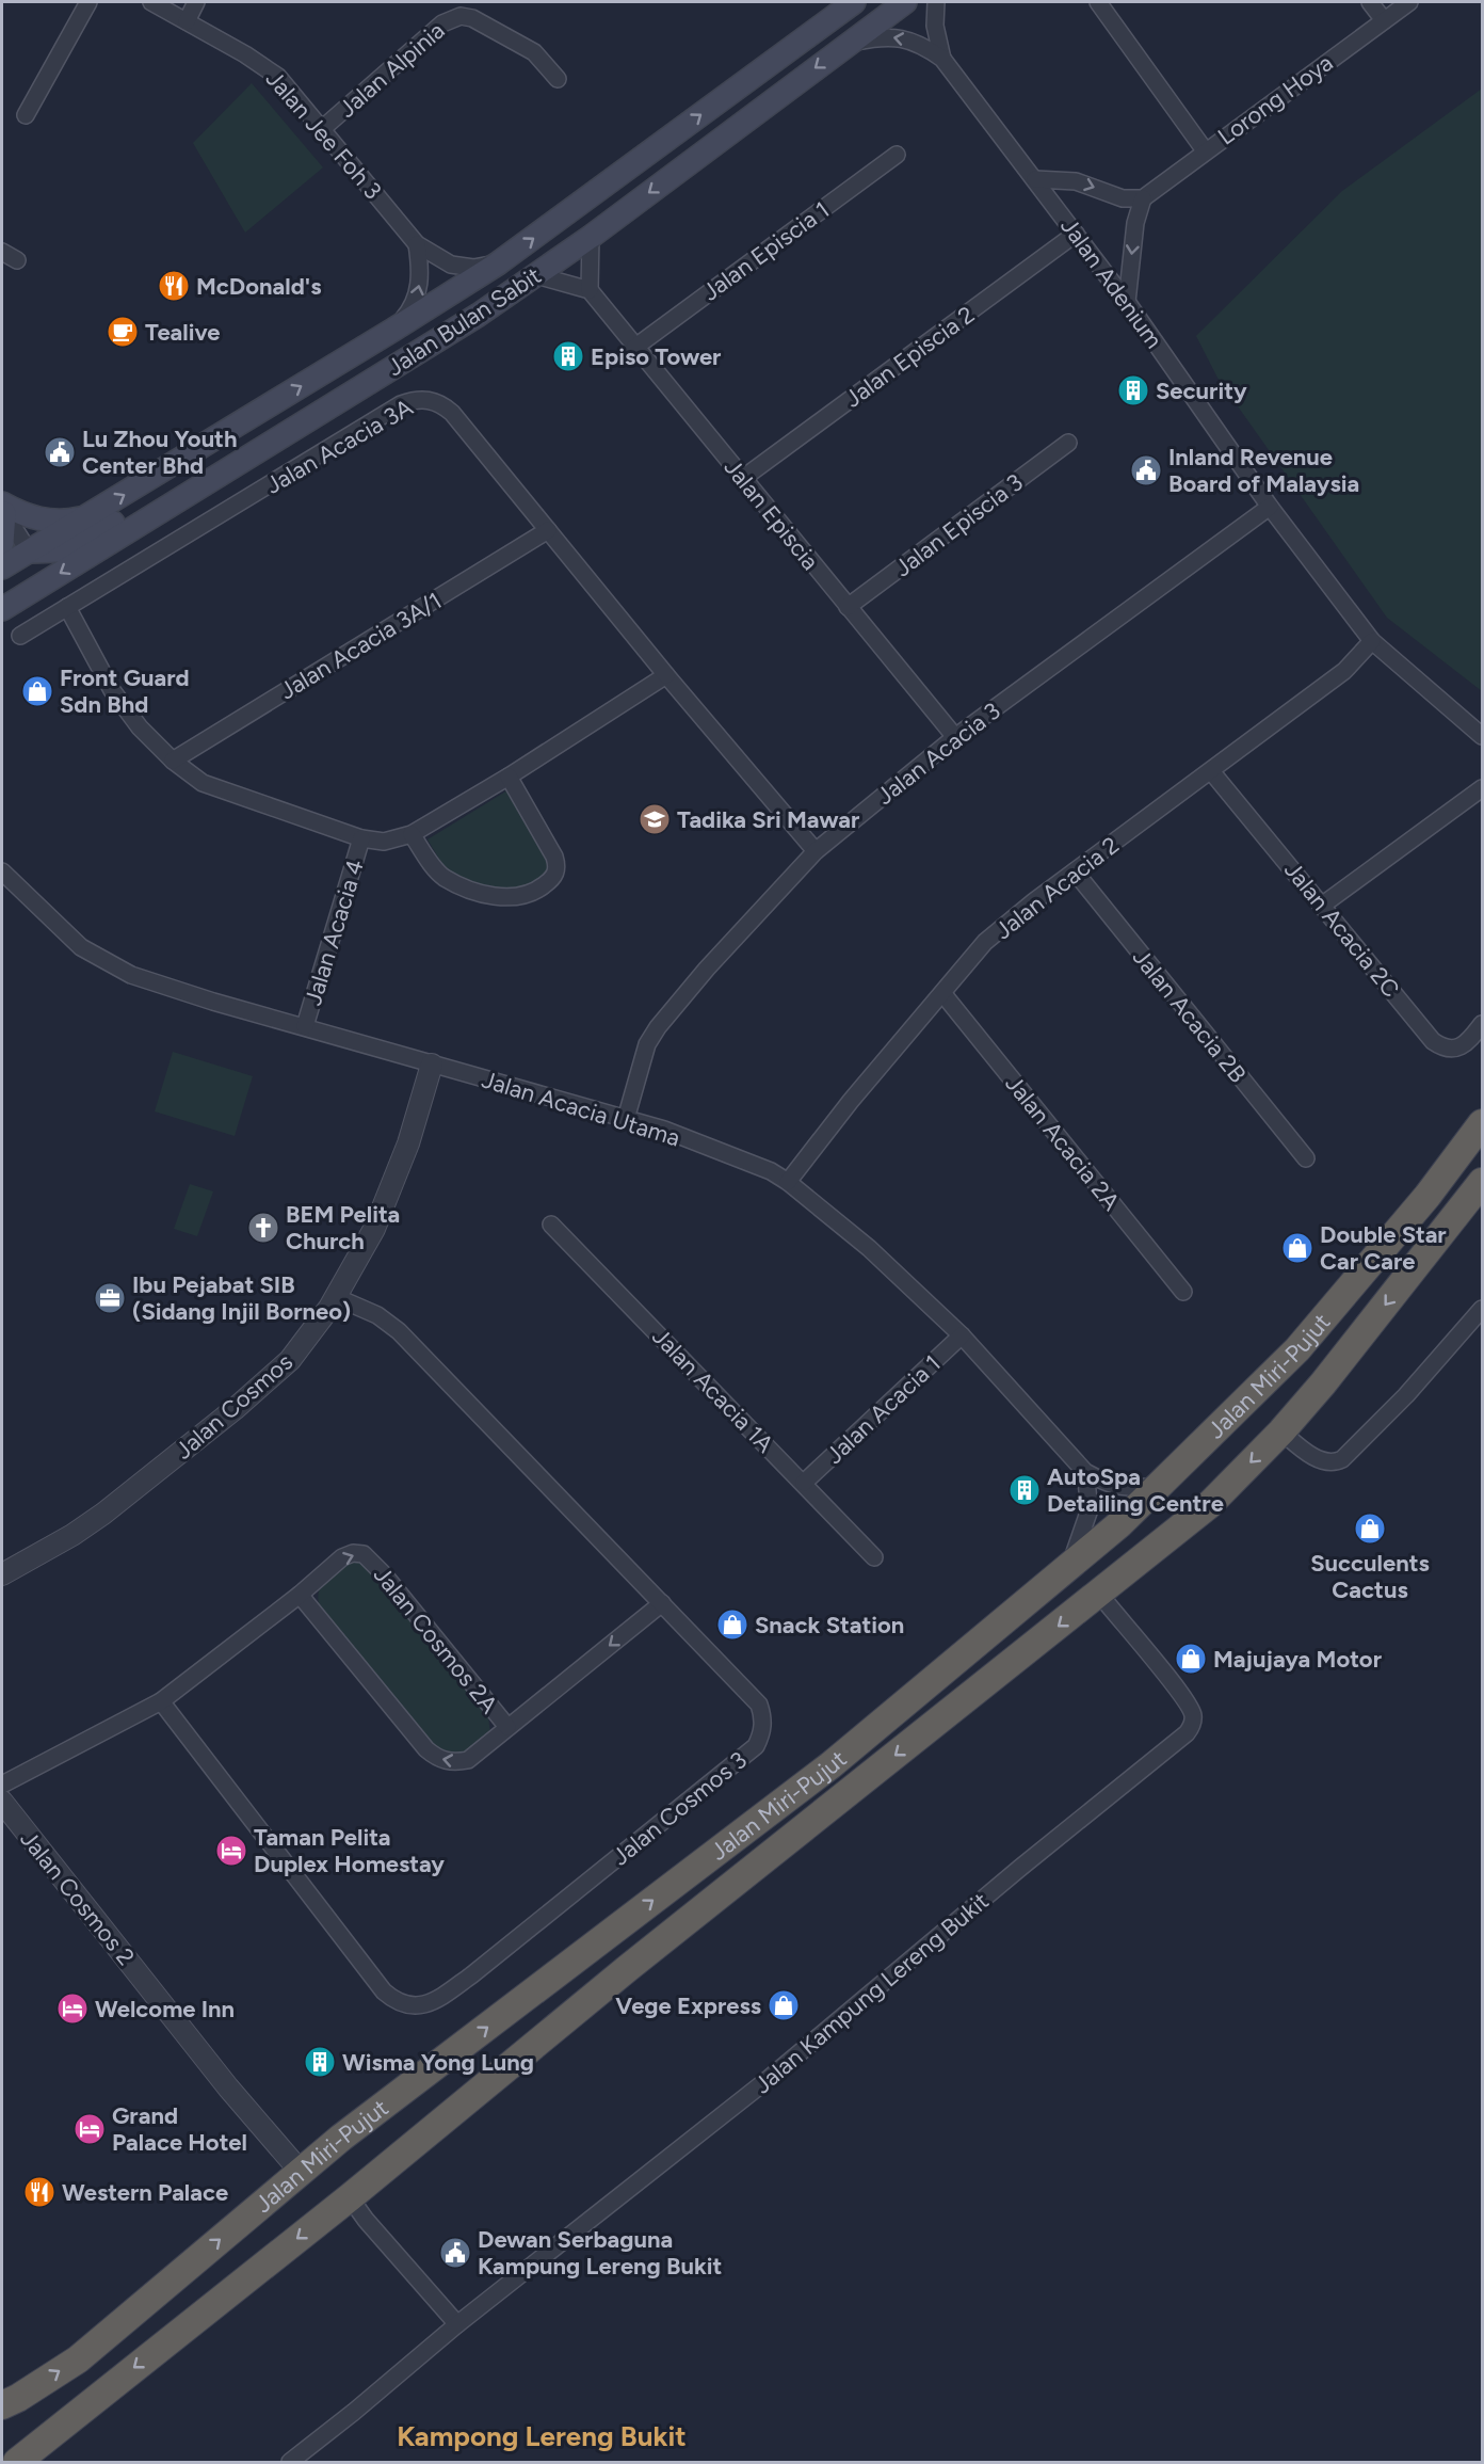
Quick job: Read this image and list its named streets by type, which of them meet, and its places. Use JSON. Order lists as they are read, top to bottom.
{
  "streets": {
    "highway": ["Jalan Miri-Pujut"],
    "main road": ["Jalan Bulan Sabit"],
    "street": [
      "Jalan Alpinia",
      "Lorong Hoya",
      "Jalan Jee Foh 3",
      "Jalan Episcia 1",
      "Jalan Adenium",
      "Jalan Episcia 2",
      "Jalan Acacia 3A",
      "Jalan Episcia",
      "Jalan Episcia 3",
      "Jalan Acacia 3A/1",
      "Jalan Acacia 3",
      "Jalan Acacia 2",
      "Jalan Acacia 2C",
      "Jalan Acacia 4",
      "Jalan Acacia 2B",
      "Jalan Acacia Utama",
      "Jalan Acacia 2A",
      "Jalan Acacia 1A",
      "Jalan Cosmos",
      "Jalan Acacia 1",
      "Jalan Cosmos 2A",
      "Jalan Cosmos 3",
      "Jalan Cosmos 2",
      "Jalan Kampung Lereng Bukit"
    ]
  },
  "crossings": [
    ["Jalan Alpinia", "Jalan Jee Foh 3"],
    ["Jalan Jee Foh 3", "Jalan Bulan Sabit"],
    ["Jalan Episcia 1", "Jalan Episcia"],
    ["Jalan Adenium", "Jalan Bulan Sabit"],
    ["Jalan Adenium", "Jalan Episcia 2"],
    ["Jalan Adenium", "Jalan Acacia 3"],
    ["Jalan Adenium", "Jalan Acacia 2"],
    ["Jalan Episcia 2", "Jalan Episcia"],
    ["Jalan Acacia 3A", "Jalan Acacia 3A/1"],
    ["Jalan Acacia 3A", "Jalan Acacia 3"],
    ["Jalan Episcia", "Jalan Episcia 3"],
    ["Jalan Episcia", "Jalan Acacia 3"],
    ["Jalan Acacia 3", "Jalan Acacia Utama"],
    ["Jalan Acacia 2", "Jalan Acacia 2C"],
    ["Jalan Acacia 2", "Jalan Acacia 2B"],
    ["Jalan Acacia 2", "Jalan Acacia Utama"],
    ["Jalan Acacia 2", "Jalan Acacia 2A"],
    ["Jalan Acacia 4", "Jalan Acacia Utama"],
    ["Jalan Acacia Utama", "Jalan Miri-Pujut"],
    ["Jalan Acacia Utama", "Jalan Cosmos"],
    ["Jalan Acacia Utama", "Jalan Acacia 1"],
    ["Jalan Miri-Pujut", "Jalan Cosmos 2"],
    ["Jalan Miri-Pujut", "Jalan Kampung Lereng Bukit"],
    ["Jalan Acacia 1A", "Jalan Acacia 1"],
    ["Jalan Cosmos", "Jalan Cosmos 3"],
    ["Jalan Cosmos 2A", "Jalan Cosmos 3"]
  ],
  "districts": ["Kampong Lereng Bukit"],
  "places": {
    "restaurant": ["McDonald's", "Western Palace"],
    "cafe": ["Tealive"],
    "building": [
      "Episo Tower",
      "Security",
      "AutoSpa Detailing Centre",
      "Wisma Yong Lung"
    ],
    "public building": ["Lu Zhou Youth Center Bhd", "Inland Revenue Board of Malaysia", "Dewan Serbaguna Kampung Lereng Bukit"],
    "shop": [
      "Front Guard Sdn Bhd",
      "Double Star Car Care",
      "Succulents Cactus",
      "Snack Station",
      "Majujaya Motor",
      "Vege Express"
    ],
    "school or university": ["Tadika Sri Mawar"],
    "church": ["BEM Pelita Church"],
    "office": ["Ibu Pejabat SIB (Sidang Injil Borneo)"],
    "hotel": ["Taman Pelita Duplex Homestay", "Welcome Inn", "Grand Palace Hotel"]
  }
}
